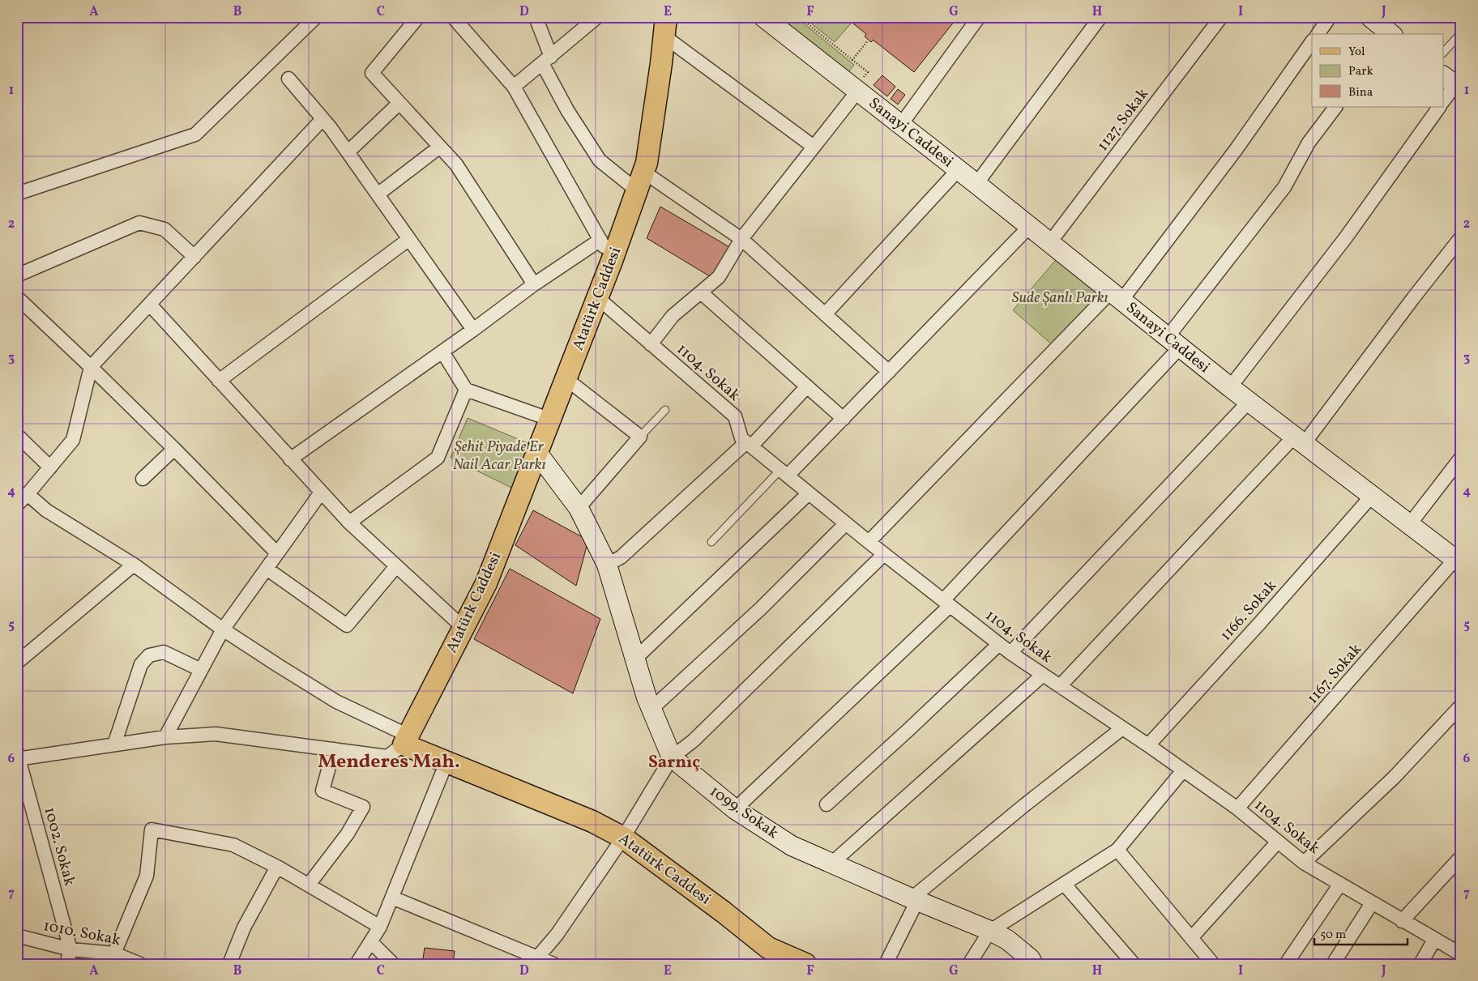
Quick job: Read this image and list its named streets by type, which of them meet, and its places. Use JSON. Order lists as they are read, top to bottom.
{
  "streets": {
    "main road": ["Atatürk Caddesi"],
    "street": [
      "1127. Sokak",
      "Sanayi Caddesi",
      "1104. Sokak",
      "1166. Sokak",
      "1167. Sokak",
      "1099. Sokak",
      "1002. Sokak",
      "1010. Sokak"
    ]
  },
  "crossings": [
    ["1127. Sokak", "Sanayi Caddesi"],
    ["Sanayi Caddesi", "1166. Sokak"],
    ["Sanayi Caddesi", "1167. Sokak"],
    ["Atatürk Caddesi", "1104. Sokak"],
    ["Atatürk Caddesi", "1099. Sokak"],
    ["1104. Sokak", "1166. Sokak"],
    ["1104. Sokak", "1167. Sokak"],
    ["1002. Sokak", "1010. Sokak"]
  ],
  "districts": ["Menderes Mah.", "Sarnıç"],
  "parks": ["Sude Şanlı Parkı", "Şehit Piyade Er Nail Acar Parkı"],
  "legend": ["Yol", "Park", "Bina"],
  "scale_bar": "50 m",
  "grid": {
    "columns": [
      "A",
      "B",
      "C",
      "D",
      "E",
      "F",
      "G",
      "H",
      "I",
      "J"
    ],
    "rows": [
      "1",
      "2",
      "3",
      "4",
      "5",
      "6",
      "7"
    ]
  }
}
